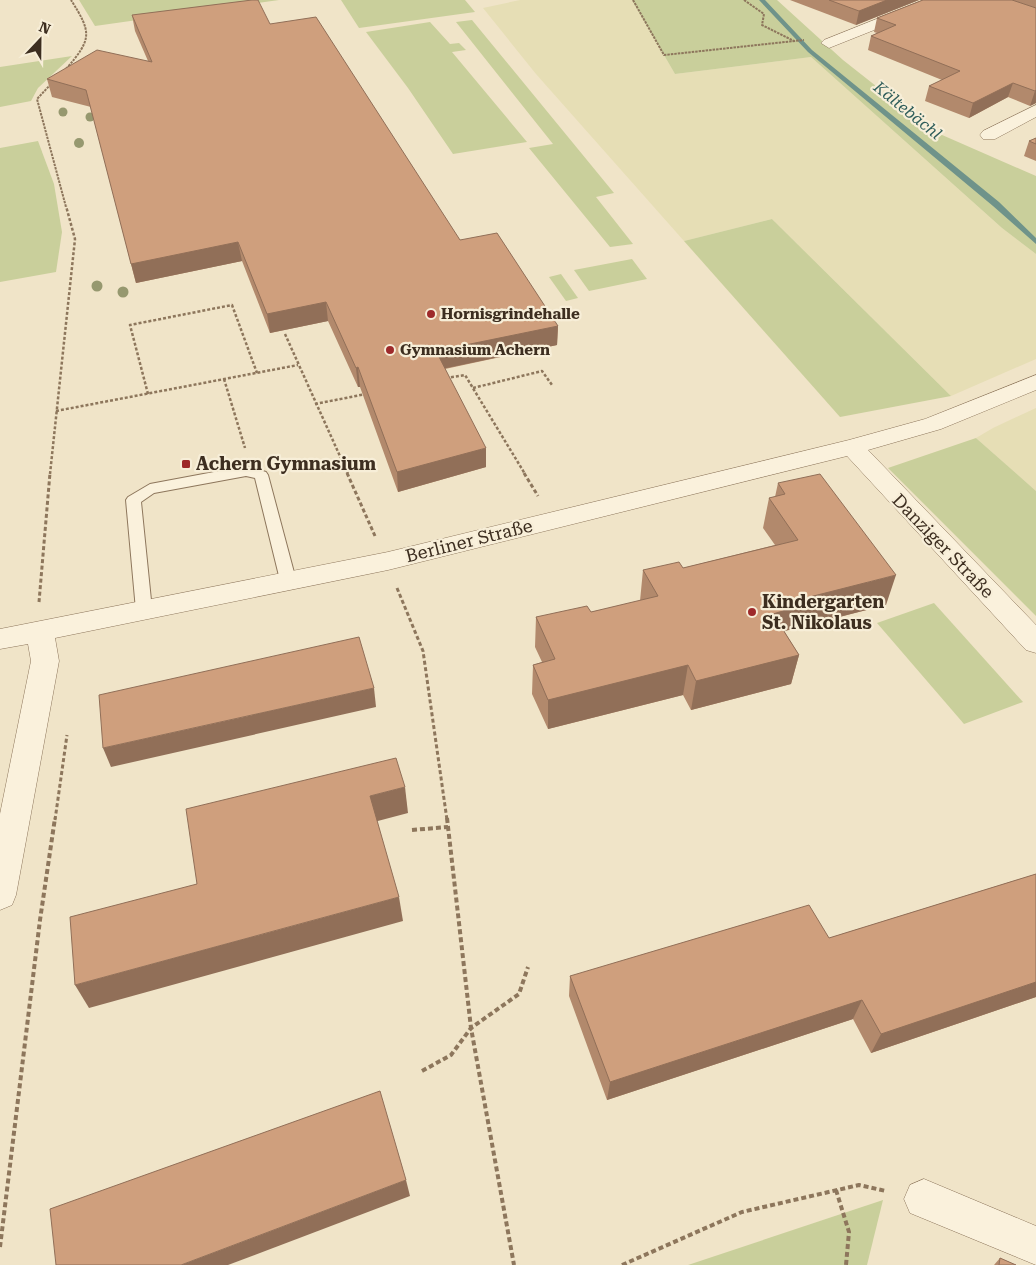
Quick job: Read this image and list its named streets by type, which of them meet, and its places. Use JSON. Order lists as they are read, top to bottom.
{
  "streets": {
    "street": ["Berliner Straße", "Danziger Straße"]
  },
  "crossings": [
    ["Berliner Straße", "Danziger Straße"]
  ],
  "water": ["Kältebächl"],
  "places": {
    "other": ["Hornisgrindehalle", "Gymnasium Achern", "Kindergarten St. Nikolaus"],
    "transit": ["Achern Gymnasium"]
  },
  "north": "top"
}
